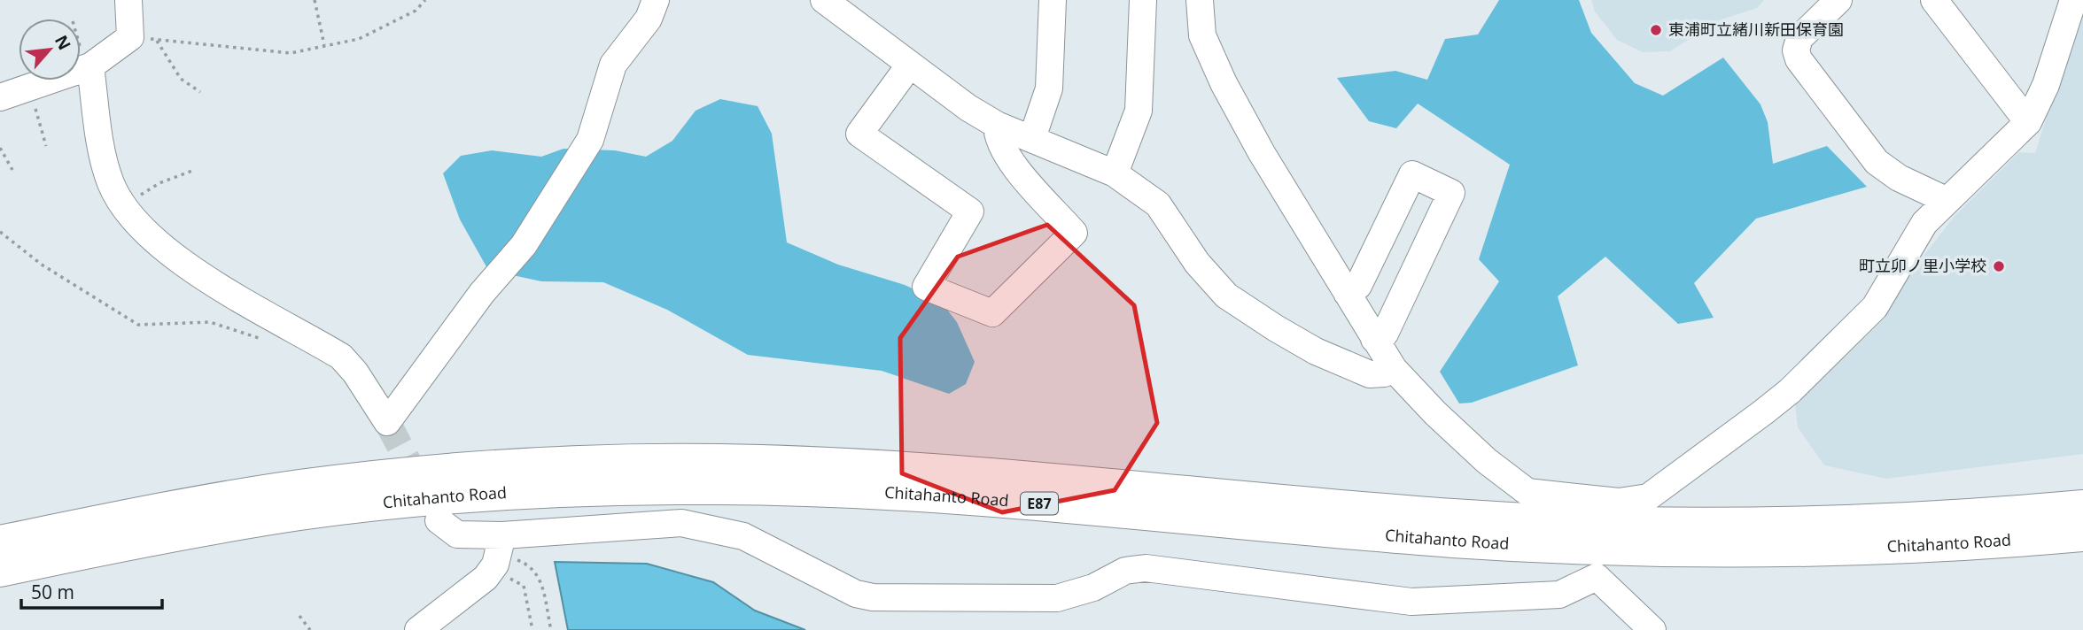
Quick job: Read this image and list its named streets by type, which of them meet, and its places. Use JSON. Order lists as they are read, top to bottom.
{
  "streets": {
    "highway": ["Chitahanto Road", "E87"]
  },
  "places": ["東浦町立緒川新田保育園", "町立卯ノ里小学校"],
  "scale_bar": "50 m",
  "north": "top right"
}
